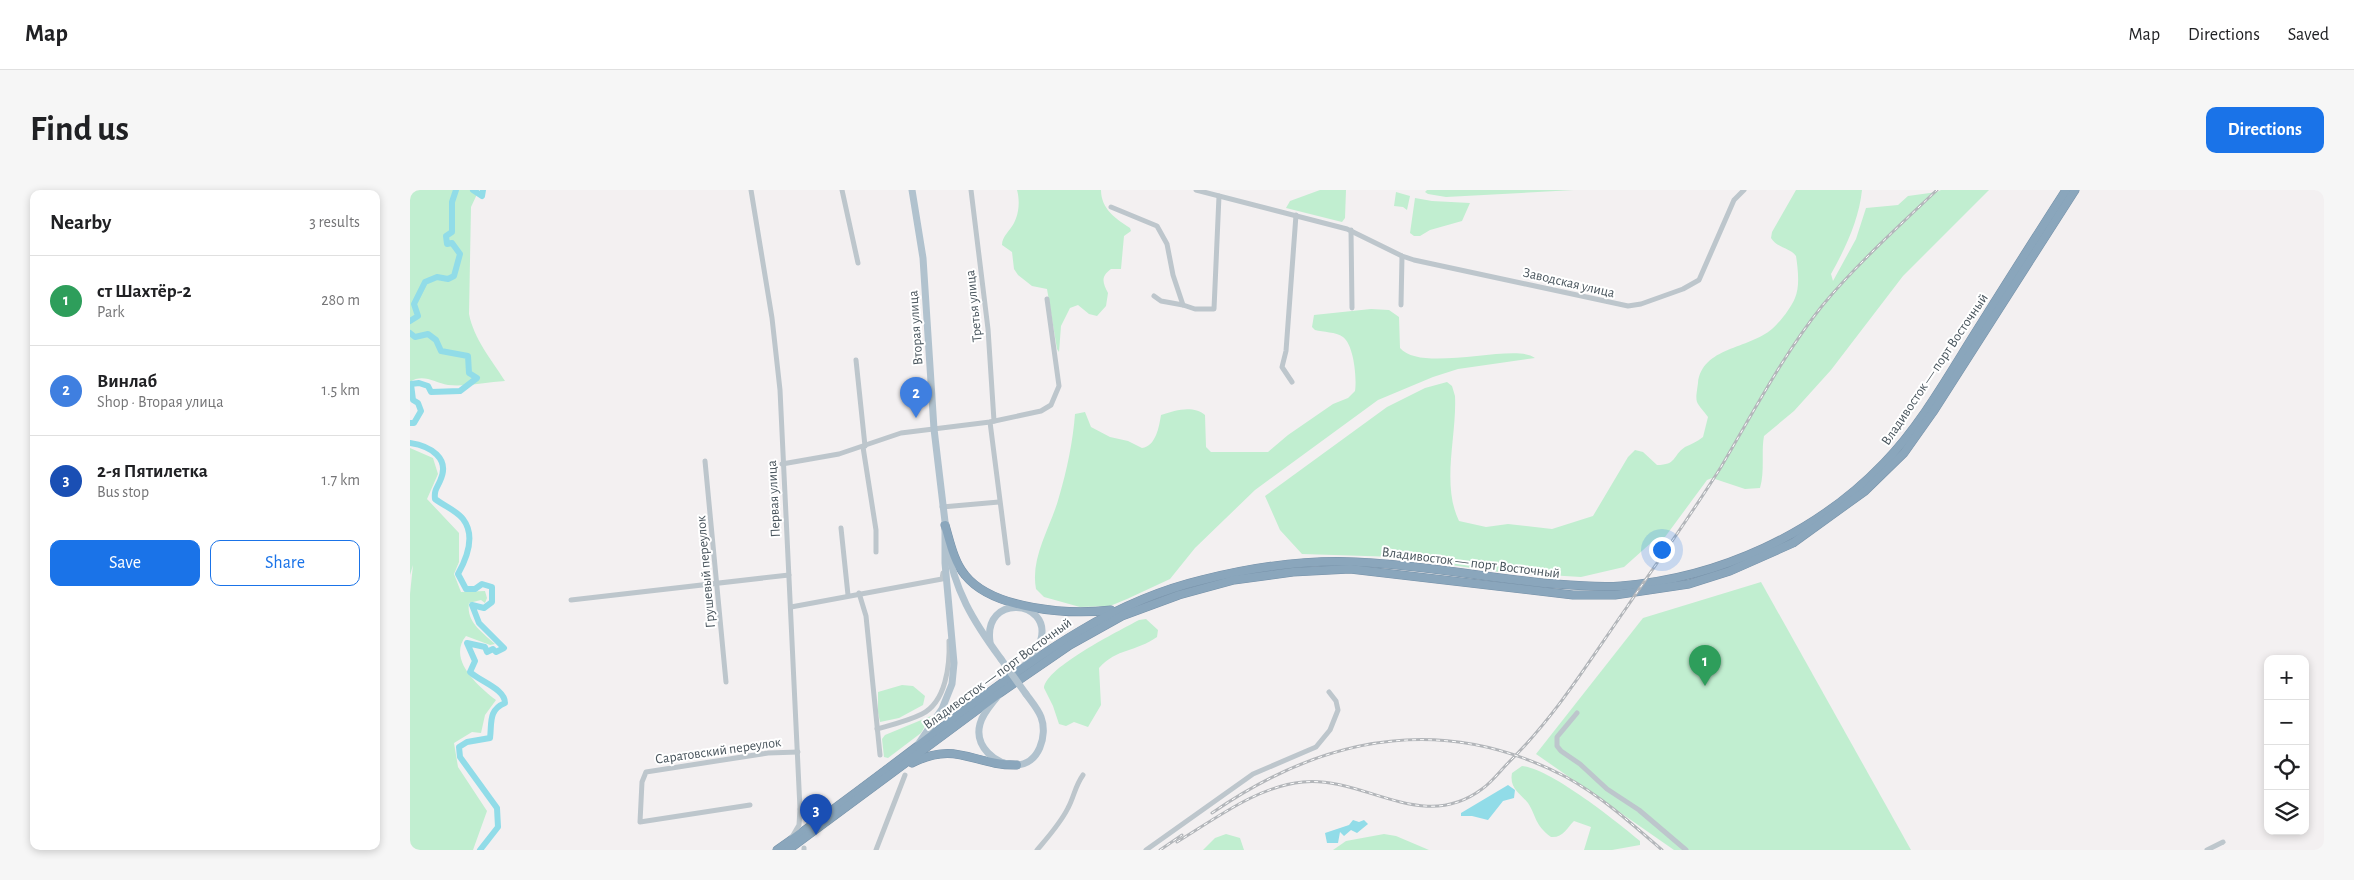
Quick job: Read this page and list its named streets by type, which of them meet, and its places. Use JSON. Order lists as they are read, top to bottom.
{
  "streets": {
    "highway": ["Владивосток — порт Восточный"],
    "main road": ["Вторая улица"],
    "street": [
      "Заводская улица",
      "Третья улица",
      "Первая улица",
      "Грушевый переулок",
      "Саратовский переулок"
    ]
  },
  "crossings": [
    ["Владивосток — порт Восточный", "Первая улица"],
    ["Первая улица", "Саратовский переулок"]
  ],
  "page": {
    "header": "Map",
    "nav": ["Map", "Directions", "Saved"],
    "buttons": [
      "Directions",
      ["Save", "Share"]
    ],
    "title": "Find us",
    "heading": ["Nearby", "3 results"],
    "list": [
      {
        "mark": "1",
        "name": "ст Шахтёр-2",
        "note": "Park",
        "value": "280 m"
      },
      {
        "mark": "2",
        "name": "Винлаб",
        "note": "Shop · Вторая улица",
        "value": "1.5 km"
      },
      {
        "mark": "3",
        "name": "2-я Пятилетка",
        "note": "Bus stop",
        "value": "1.7 km"
      }
    ],
    "pins": ["2", "1", "3"],
    "map_buttons": ["+", "−"]
  }
}
